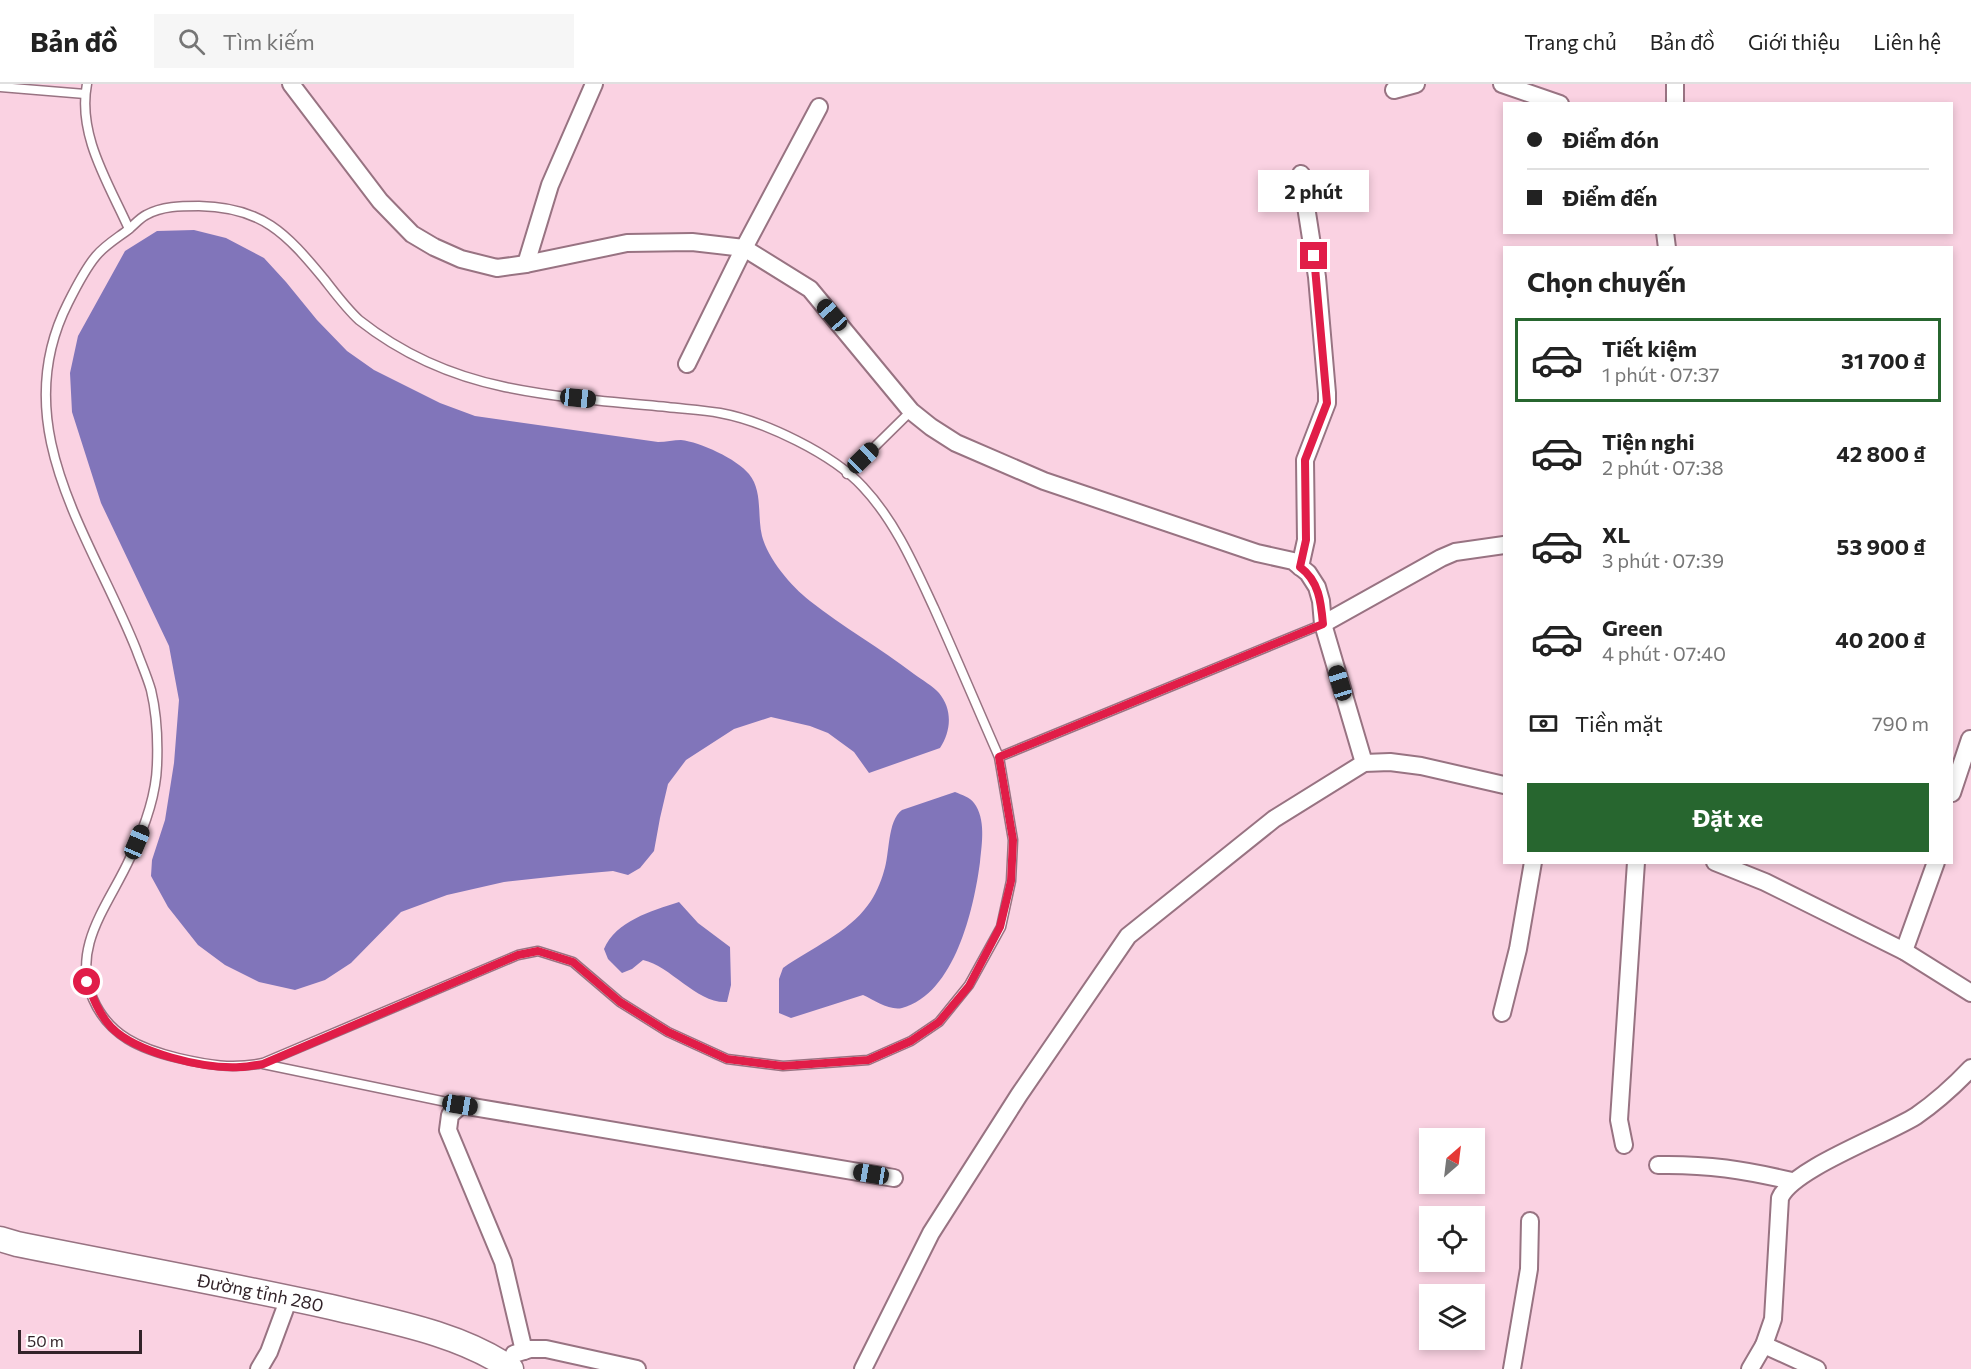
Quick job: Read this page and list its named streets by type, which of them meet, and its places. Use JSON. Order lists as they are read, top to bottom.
{
  "streets": {
    "main road": ["Đường tỉnh 280"]
  },
  "scale_bar": "50 m",
  "north": "top right",
  "page": {
    "header": "Bản đồ",
    "search": "Tìm kiếm",
    "nav": [
      "Trang chủ",
      "Bản đồ",
      "Giới thiệu",
      "Liên hệ"
    ],
    "banner": ["Điểm đón", "Điểm đến"],
    "bubble": "2 phút",
    "heading": "Chọn chuyến",
    "list": [
      {
        "name": "Tiết kiệm",
        "note": "1 phút · 07:37",
        "value": "31 700 ₫"
      },
      {
        "name": "Tiện nghi",
        "note": "2 phút · 07:38",
        "value": "42 800 ₫"
      },
      {
        "name": "XL",
        "note": "3 phút · 07:39",
        "value": "53 900 ₫"
      },
      {
        "name": "Green",
        "note": "4 phút · 07:40",
        "value": "40 200 ₫"
      }
    ],
    "pay": ["Tiền mặt", "790 m"],
    "buttons": "Đặt xe",
    "scale": "50 m"
  }
}
